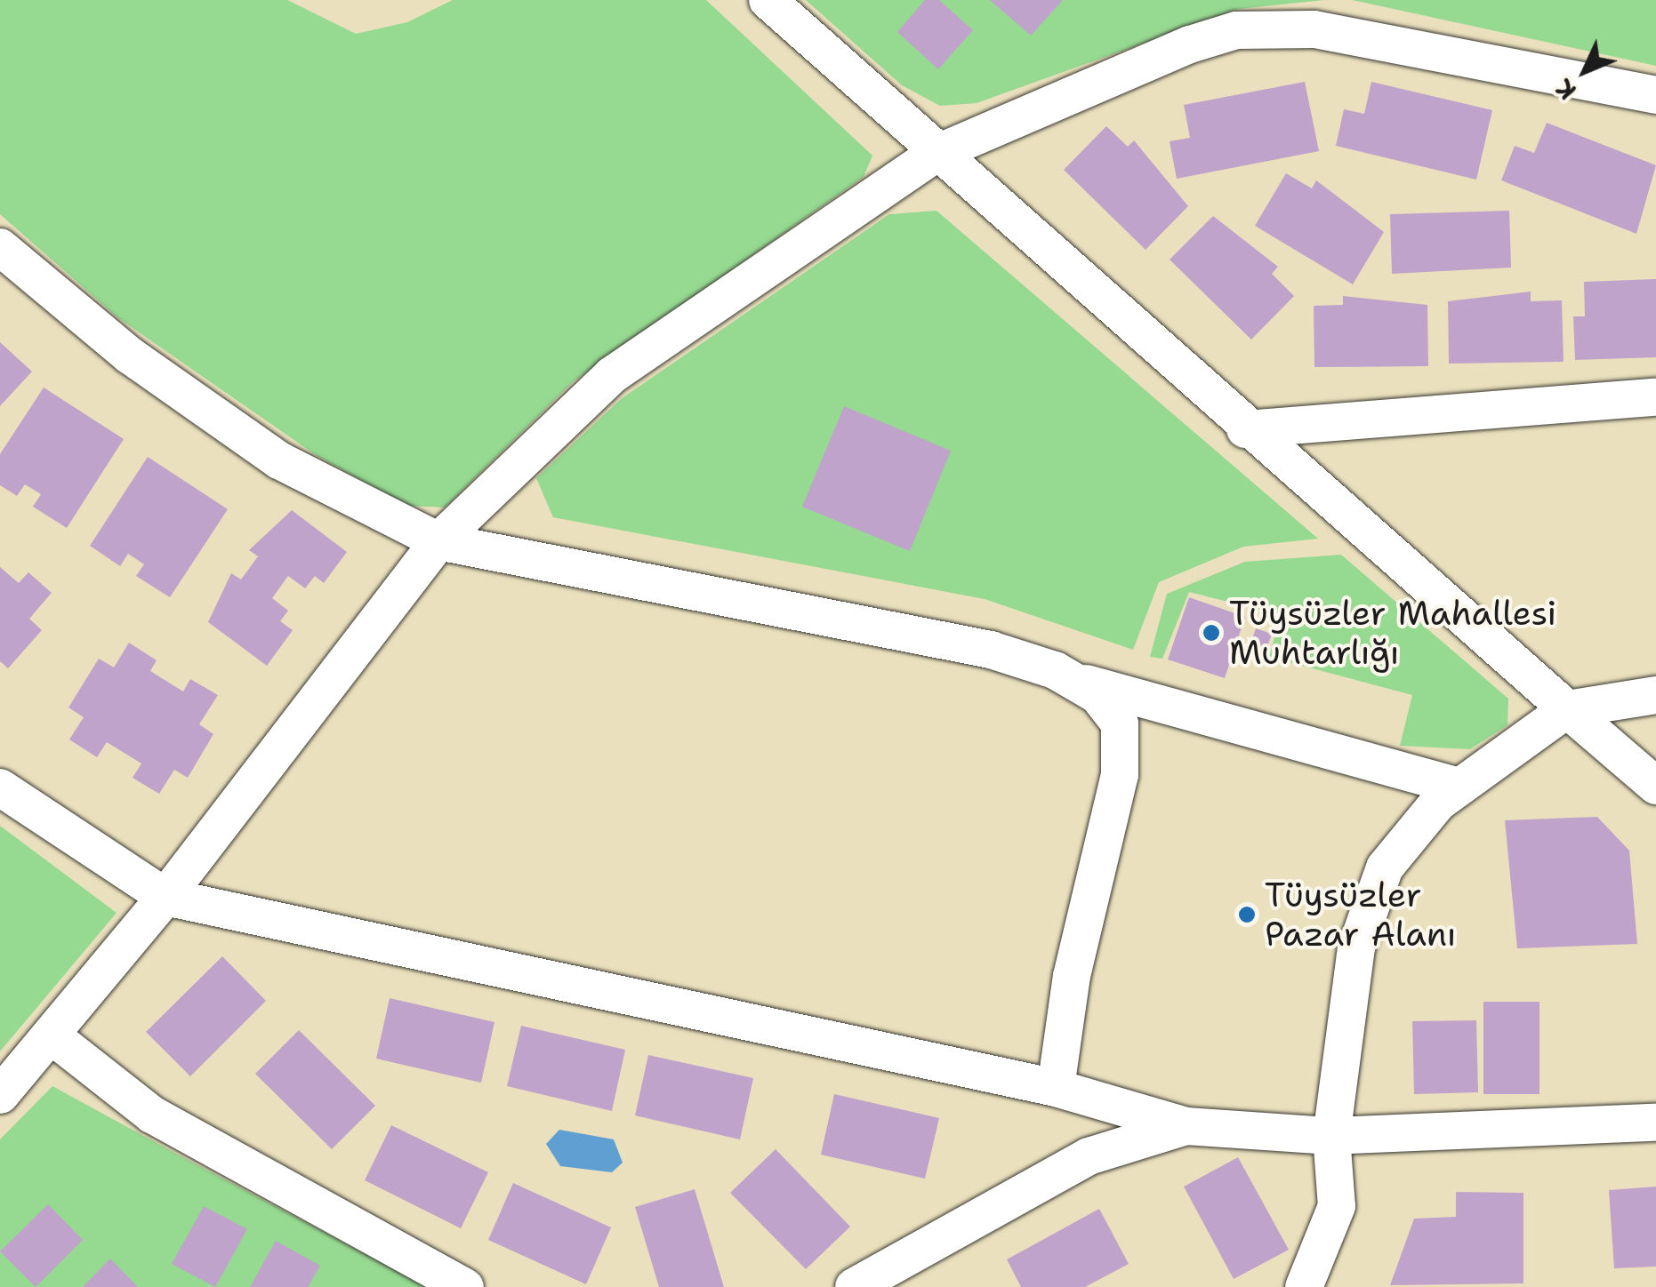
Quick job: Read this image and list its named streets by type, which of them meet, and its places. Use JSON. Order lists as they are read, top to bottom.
{
  "places": ["Tüysüzler Mahallesi Muhtarlığı", "Tüysüzler Pazar Alanı"],
  "north": "bottom left"
}
